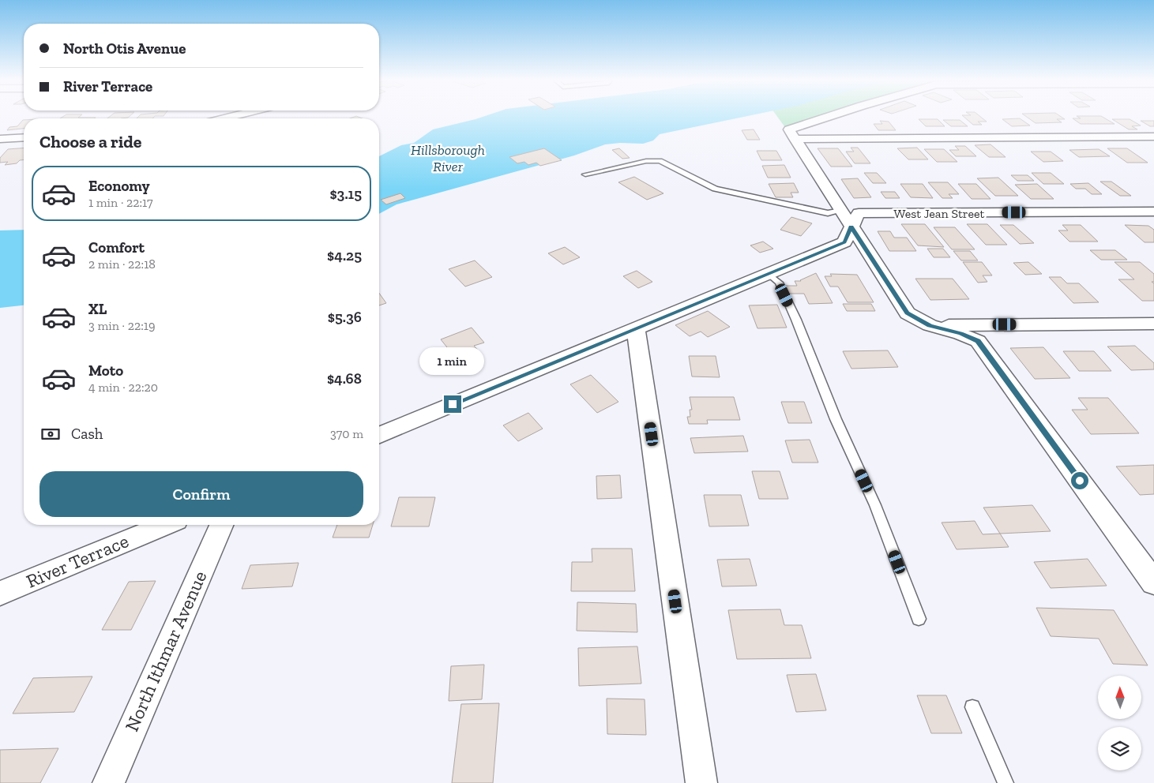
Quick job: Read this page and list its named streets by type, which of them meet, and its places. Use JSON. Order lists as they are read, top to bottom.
{
  "streets": {
    "street": ["West Jean Street", "River Terrace", "North Ithmar Avenue"]
  },
  "water": ["Hillsborough River"],
  "north": "top",
  "page": {
    "banner": ["North Otis Avenue", "River Terrace"],
    "heading": "Choose a ride",
    "list": [
      {
        "name": "Economy",
        "note": "1 min · 22:17",
        "value": "$3.15"
      },
      {
        "name": "Comfort",
        "note": "2 min · 22:18",
        "value": "$4.25"
      },
      {
        "name": "XL",
        "note": "3 min · 22:19",
        "value": "$5.36"
      },
      {
        "name": "Moto",
        "note": "4 min · 22:20",
        "value": "$4.68"
      }
    ],
    "bubble": "1 min",
    "pay": ["Cash", "370 m"],
    "buttons": "Confirm"
  }
}
